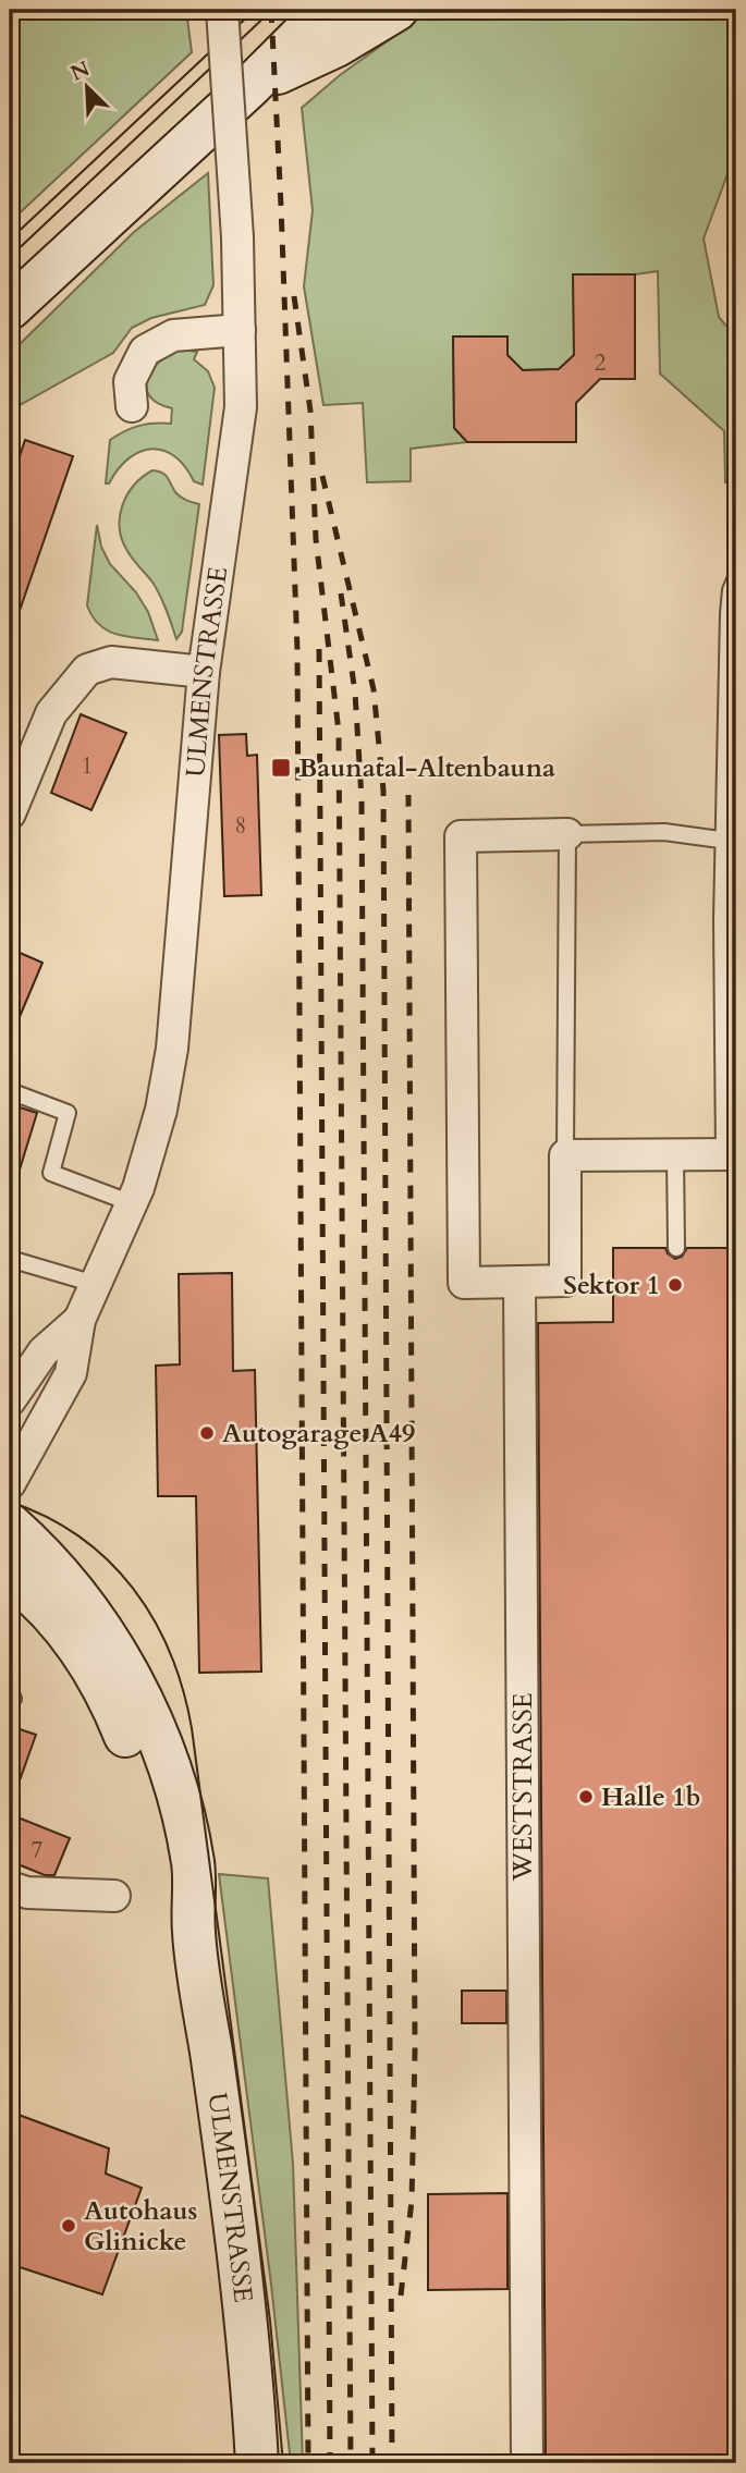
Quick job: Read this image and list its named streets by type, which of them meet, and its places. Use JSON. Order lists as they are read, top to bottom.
{
  "streets": {
    "main road": ["ULMENSTRASSE"],
    "street": ["WESTSTRASSE"]
  },
  "places": {
    "transit": ["Baunatal-Altenbauna"],
    "other": [
      "Sektor 1",
      "Autogarage A49",
      "Halle 1b",
      "Autohaus Glinicke"
    ]
  },
  "house_numbers": [
    "2",
    "1",
    "8",
    "7"
  ],
  "north": "top left"
}
